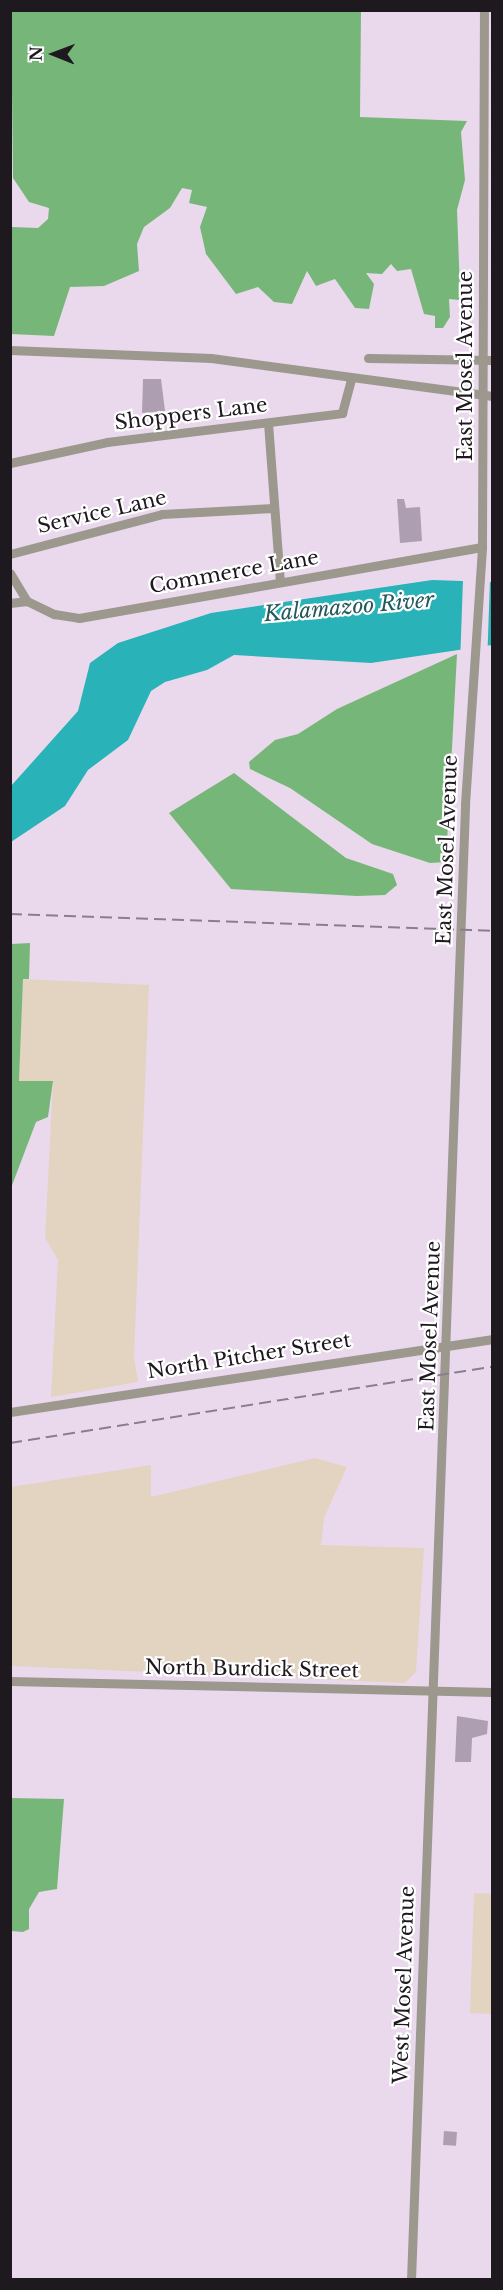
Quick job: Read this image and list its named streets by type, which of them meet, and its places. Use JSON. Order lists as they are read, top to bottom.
{
  "streets": {
    "street": [
      "East Mosel Avenue",
      "Shoppers Lane",
      "Service Lane",
      "Commerce Lane",
      "North Pitcher Street",
      "North Burdick Street",
      "West Mosel Avenue"
    ]
  },
  "crossings": [
    ["East Mosel Avenue", "Commerce Lane"],
    ["East Mosel Avenue", "North Pitcher Street"],
    ["East Mosel Avenue", "North Burdick Street"],
    ["East Mosel Avenue", "West Mosel Avenue"],
    ["North Burdick Street", "West Mosel Avenue"]
  ],
  "water": ["Kalamazoo River"],
  "north": "left"
}
